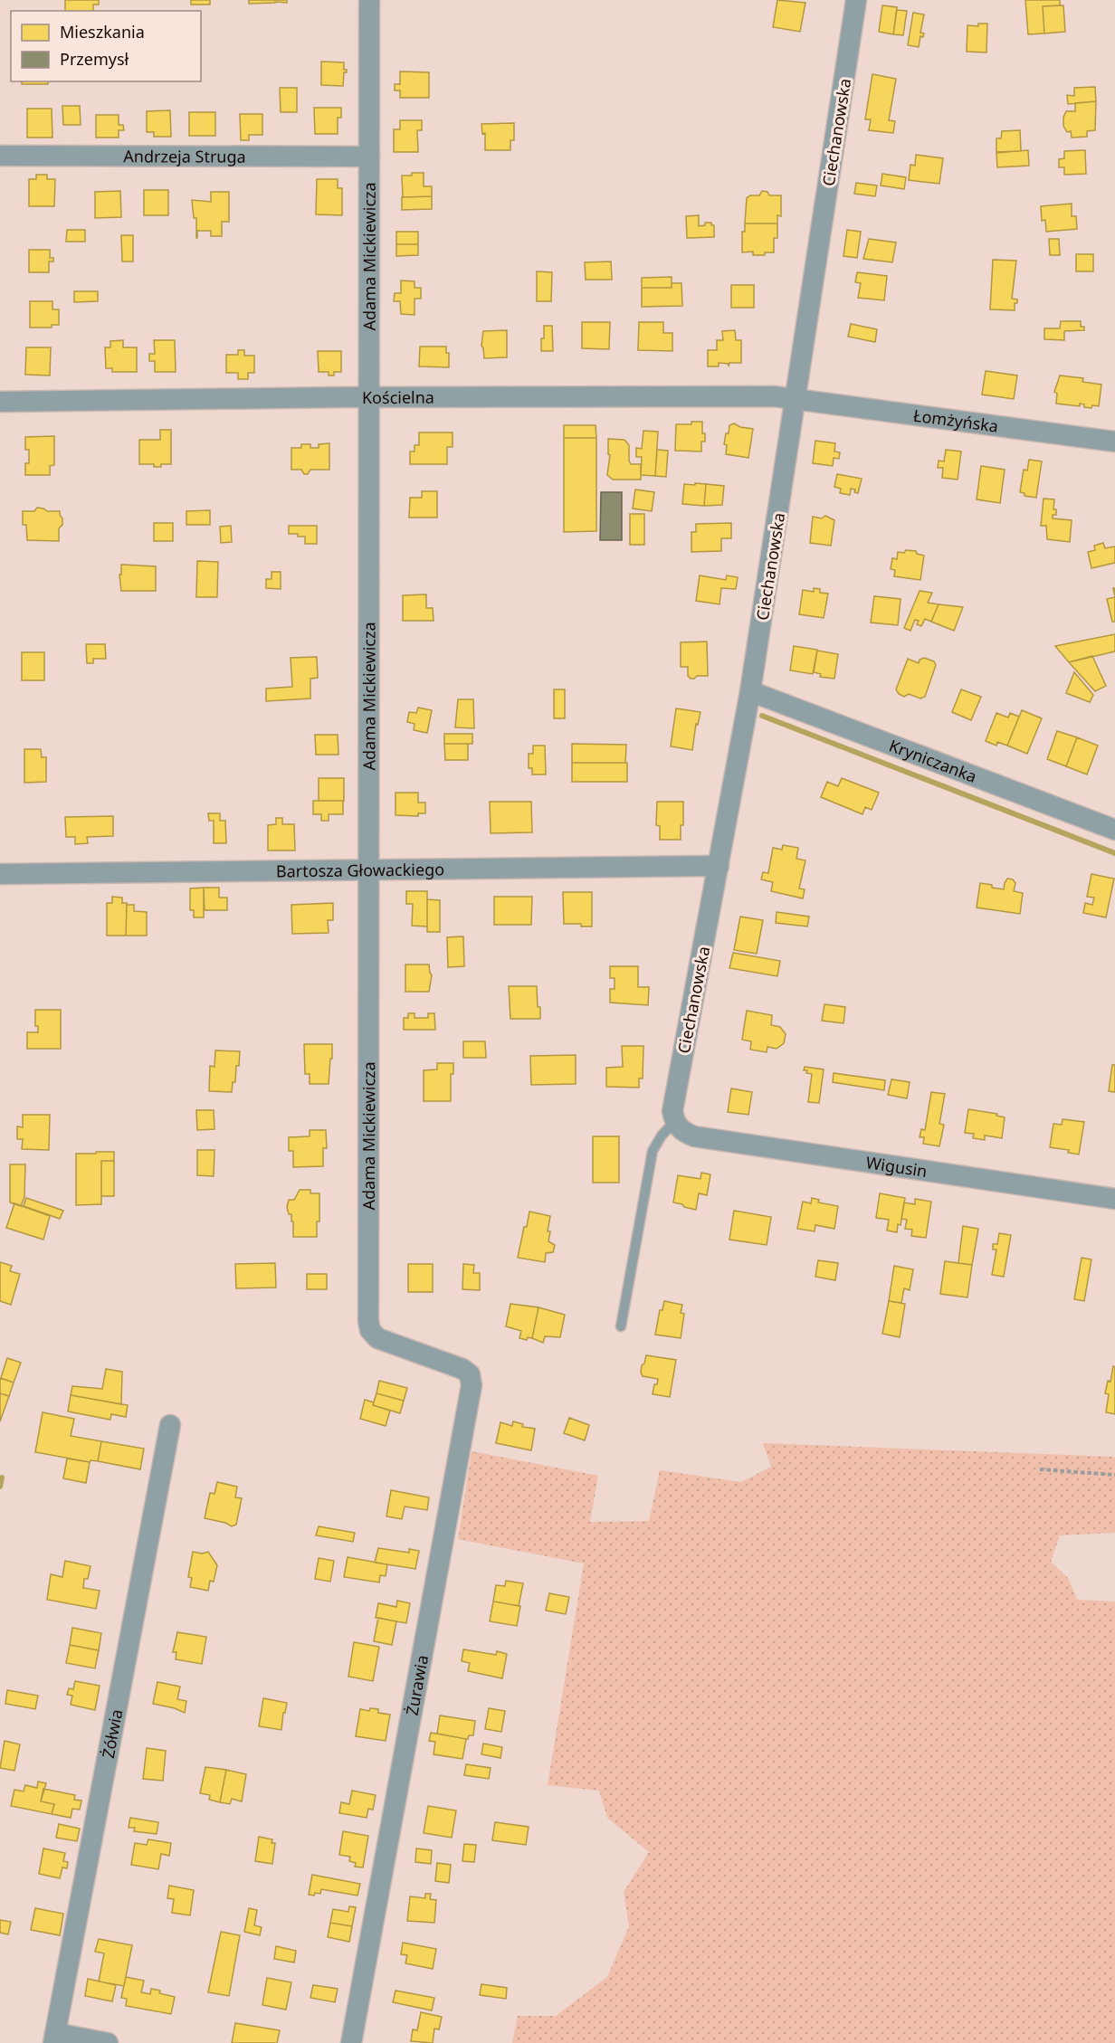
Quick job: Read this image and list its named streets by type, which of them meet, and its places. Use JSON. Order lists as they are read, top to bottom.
{
  "streets": {
    "street": [
      "Ciechanowska",
      "Andrzeja Struga",
      "Adama Mickiewicza",
      "Kościelna",
      "Łomżyńska",
      "Kryniczanka",
      "Bartosza Głowackiego",
      "Wigusin",
      "Żurawia",
      "Żółwia"
    ]
  },
  "crossings": [
    ["Ciechanowska", "Kościelna"],
    ["Ciechanowska", "Łomżyńska"],
    ["Ciechanowska", "Kryniczanka"],
    ["Ciechanowska", "Bartosza Głowackiego"],
    ["Ciechanowska", "Wigusin"],
    ["Andrzeja Struga", "Adama Mickiewicza"],
    ["Adama Mickiewicza", "Kościelna"],
    ["Adama Mickiewicza", "Bartosza Głowackiego"],
    ["Adama Mickiewicza", "Żurawia"],
    ["Kościelna", "Łomżyńska"]
  ],
  "legend": ["Mieszkania", "Przemysł"]
}
